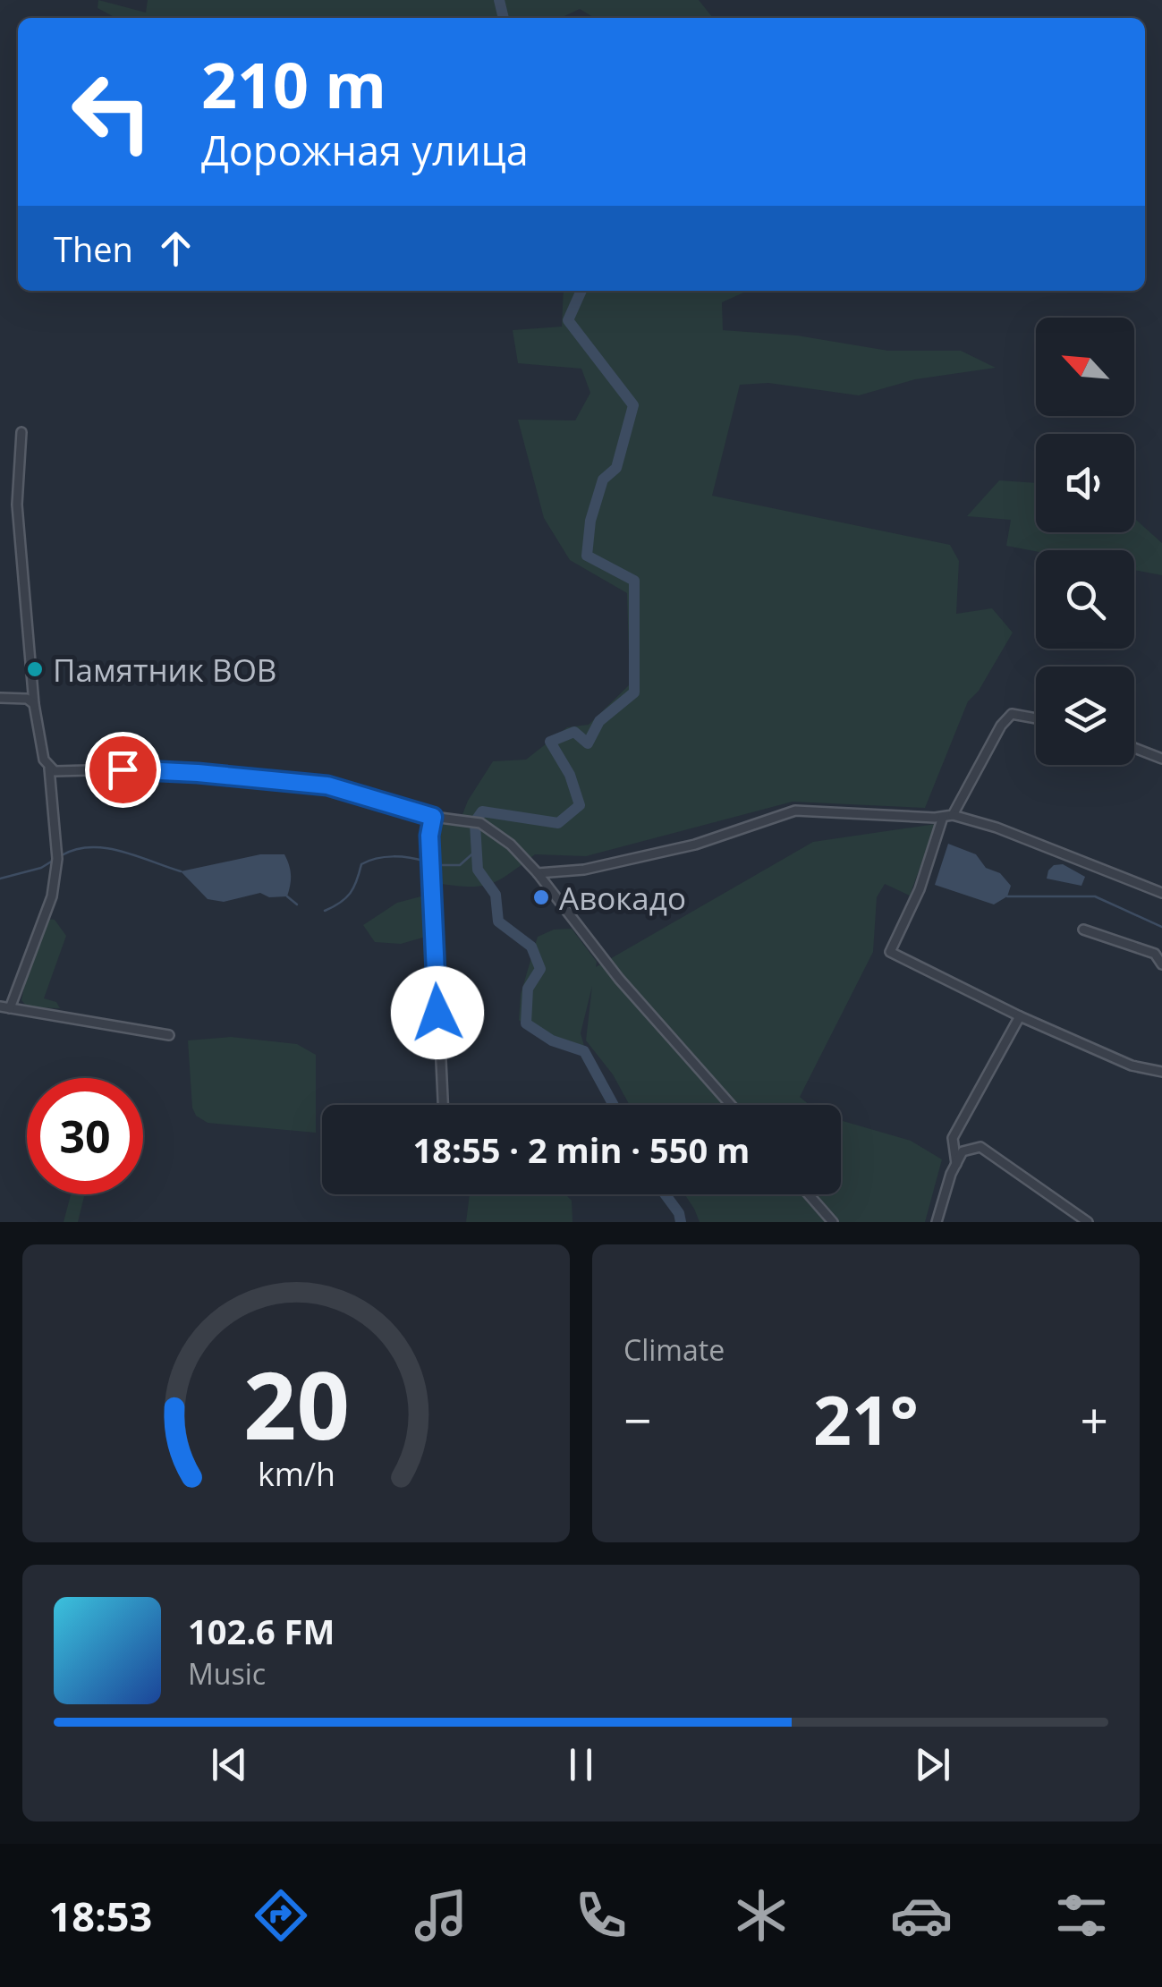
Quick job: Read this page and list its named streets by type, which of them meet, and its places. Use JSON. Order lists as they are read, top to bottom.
{
  "places": ["Памятник ВОВ", "Авокадо"],
  "north": "top left",
  "page": {
    "turn": ["210 m", "Дорожная улица"],
    "then": "Then",
    "limit": "30",
    "trip": "18:55 · 2 min · 550 m",
    "tile": "Climate",
    "heat": ["−", "21°", "+"],
    "song": ["102.6 FM", "Music"],
    "tabs": "18:53",
    "gauge": ["20", "km/h"]
  }
}
